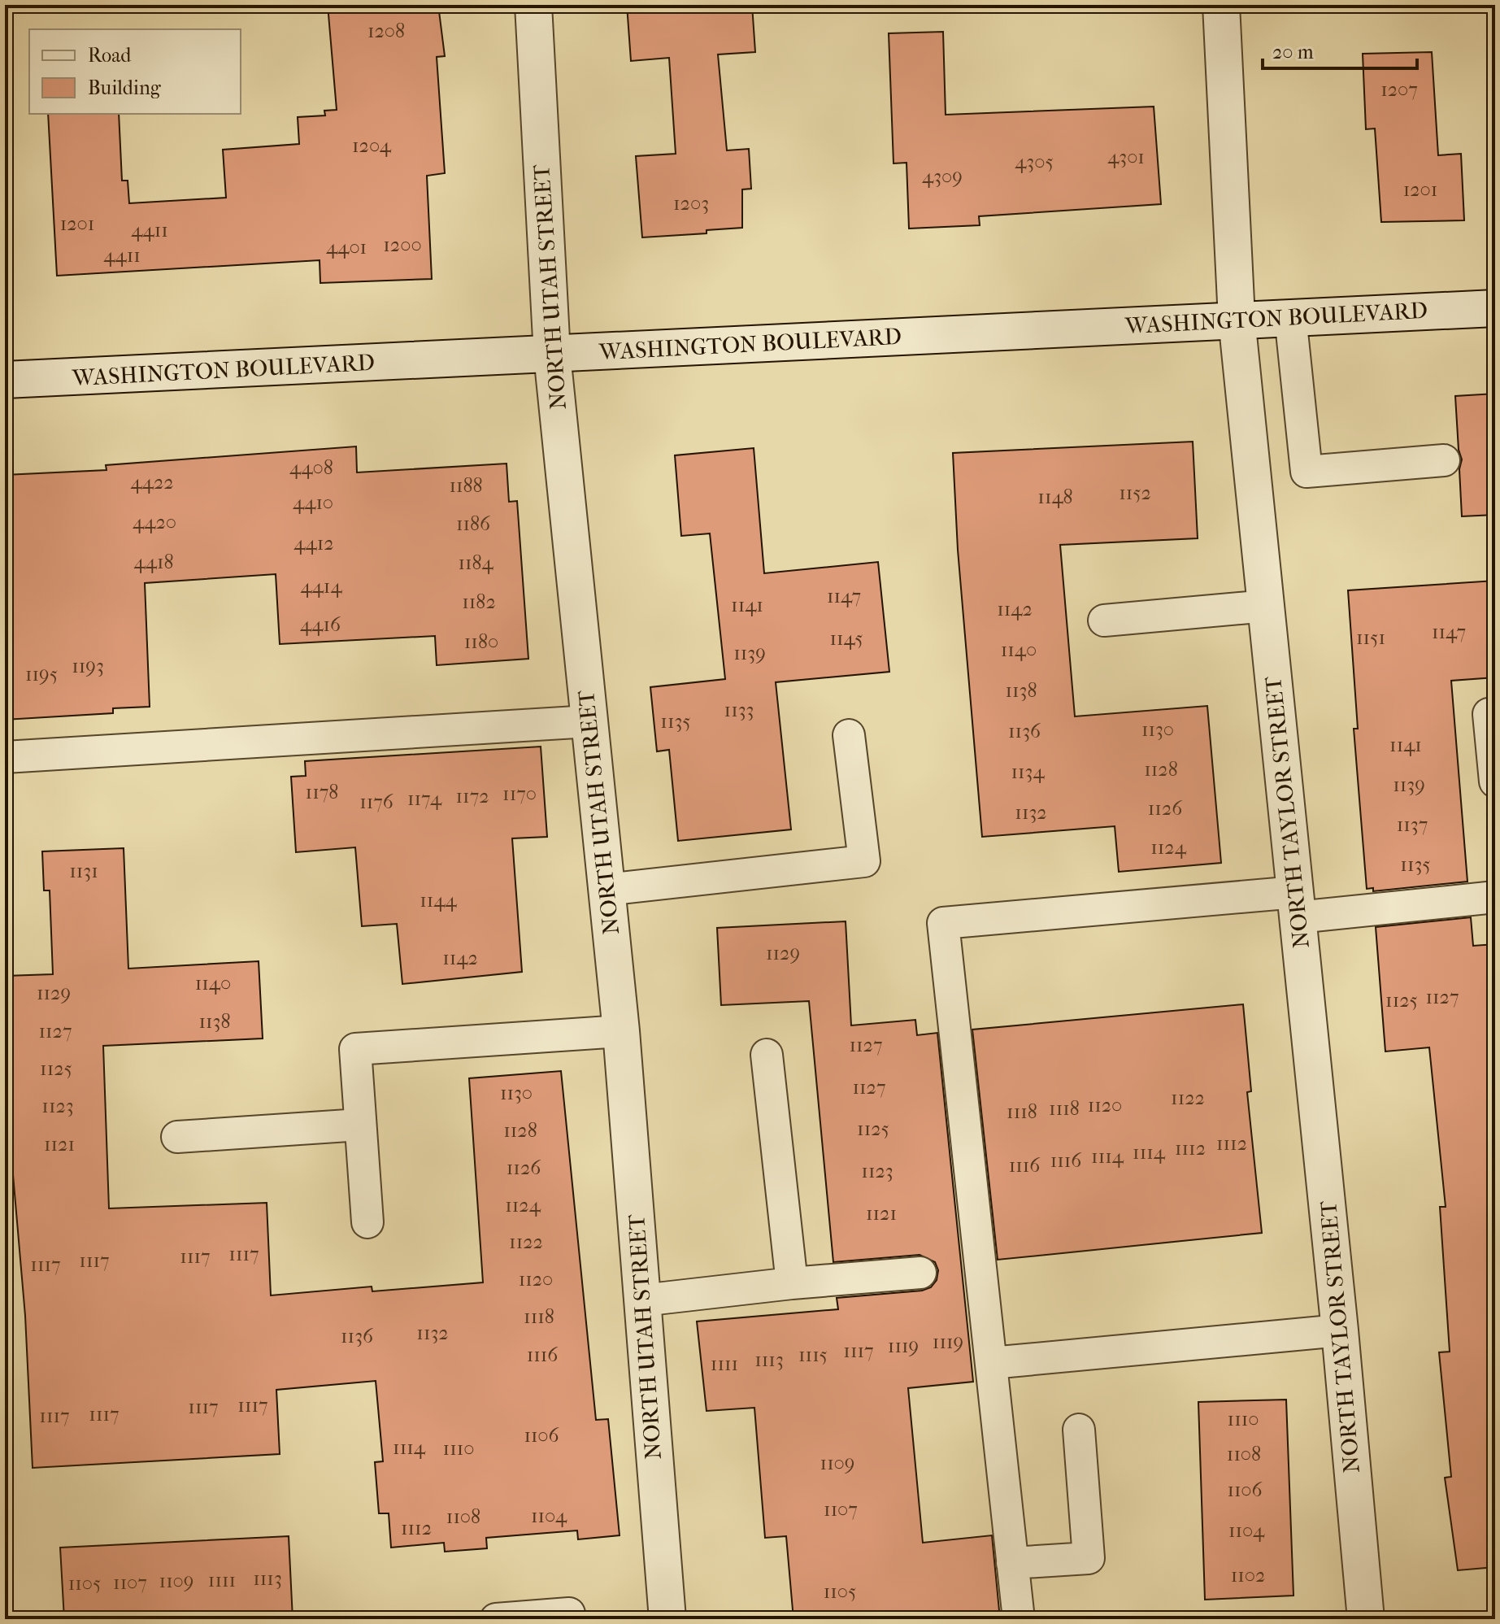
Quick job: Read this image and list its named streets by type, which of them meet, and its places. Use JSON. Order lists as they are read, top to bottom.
{
  "streets": {
    "street": ["NORTH UTAH STREET", "WASHINGTON BOULEVARD", "NORTH TAYLOR STREET"]
  },
  "crossings": [
    ["NORTH UTAH STREET", "WASHINGTON BOULEVARD"],
    ["WASHINGTON BOULEVARD", "NORTH TAYLOR STREET"]
  ],
  "house_numbers": [
    "1208",
    "1207",
    "1204",
    "4301",
    "4305",
    "4309",
    "1201",
    "1203",
    "1201",
    "4411",
    "1200",
    "4401",
    "4411",
    "4408",
    "4422",
    "1188",
    "1152",
    "1148",
    "4410",
    "4420",
    "1186",
    "4412",
    "4418",
    "1184",
    "4414",
    "1147",
    "1182",
    "1141",
    "1142",
    "4416",
    "1147",
    "1151",
    "1145",
    "1180",
    "1140",
    "1139",
    "1193",
    "1195",
    "1138",
    "1133",
    "1135",
    "1130",
    "1136",
    "1141",
    "1128",
    "1134",
    "1139",
    "1178",
    "1170",
    "1172",
    "1174",
    "1176",
    "1126",
    "1132",
    "1137",
    "1124",
    "1135",
    "1131",
    "1144",
    "1129",
    "1142",
    "1140",
    "1129",
    "1127",
    "1125",
    "1138",
    "1127",
    "1127",
    "1125",
    "1127",
    "1130",
    "1122",
    "1120",
    "1123",
    "1118",
    "1118",
    "1125",
    "1128",
    "1112",
    "1121",
    "1112",
    "1114",
    "1114",
    "1116",
    "1116",
    "1126",
    "1123",
    "1124",
    "1121",
    "1122",
    "1117",
    "1117",
    "1117",
    "1117",
    "1120",
    "1118",
    "1132",
    "1136",
    "1119",
    "1119",
    "1117",
    "1116",
    "1115",
    "1113",
    "1111",
    "1117",
    "1117",
    "1117",
    "1117",
    "1110",
    "1106",
    "1114",
    "1110",
    "1108",
    "1109",
    "1106",
    "1107",
    "1104",
    "1108",
    "1112",
    "1104",
    "1102",
    "1113",
    "1111",
    "1109",
    "1107",
    "1105",
    "1105"
  ],
  "legend": ["Road", "Building"],
  "scale_bar": "20 m"
}
